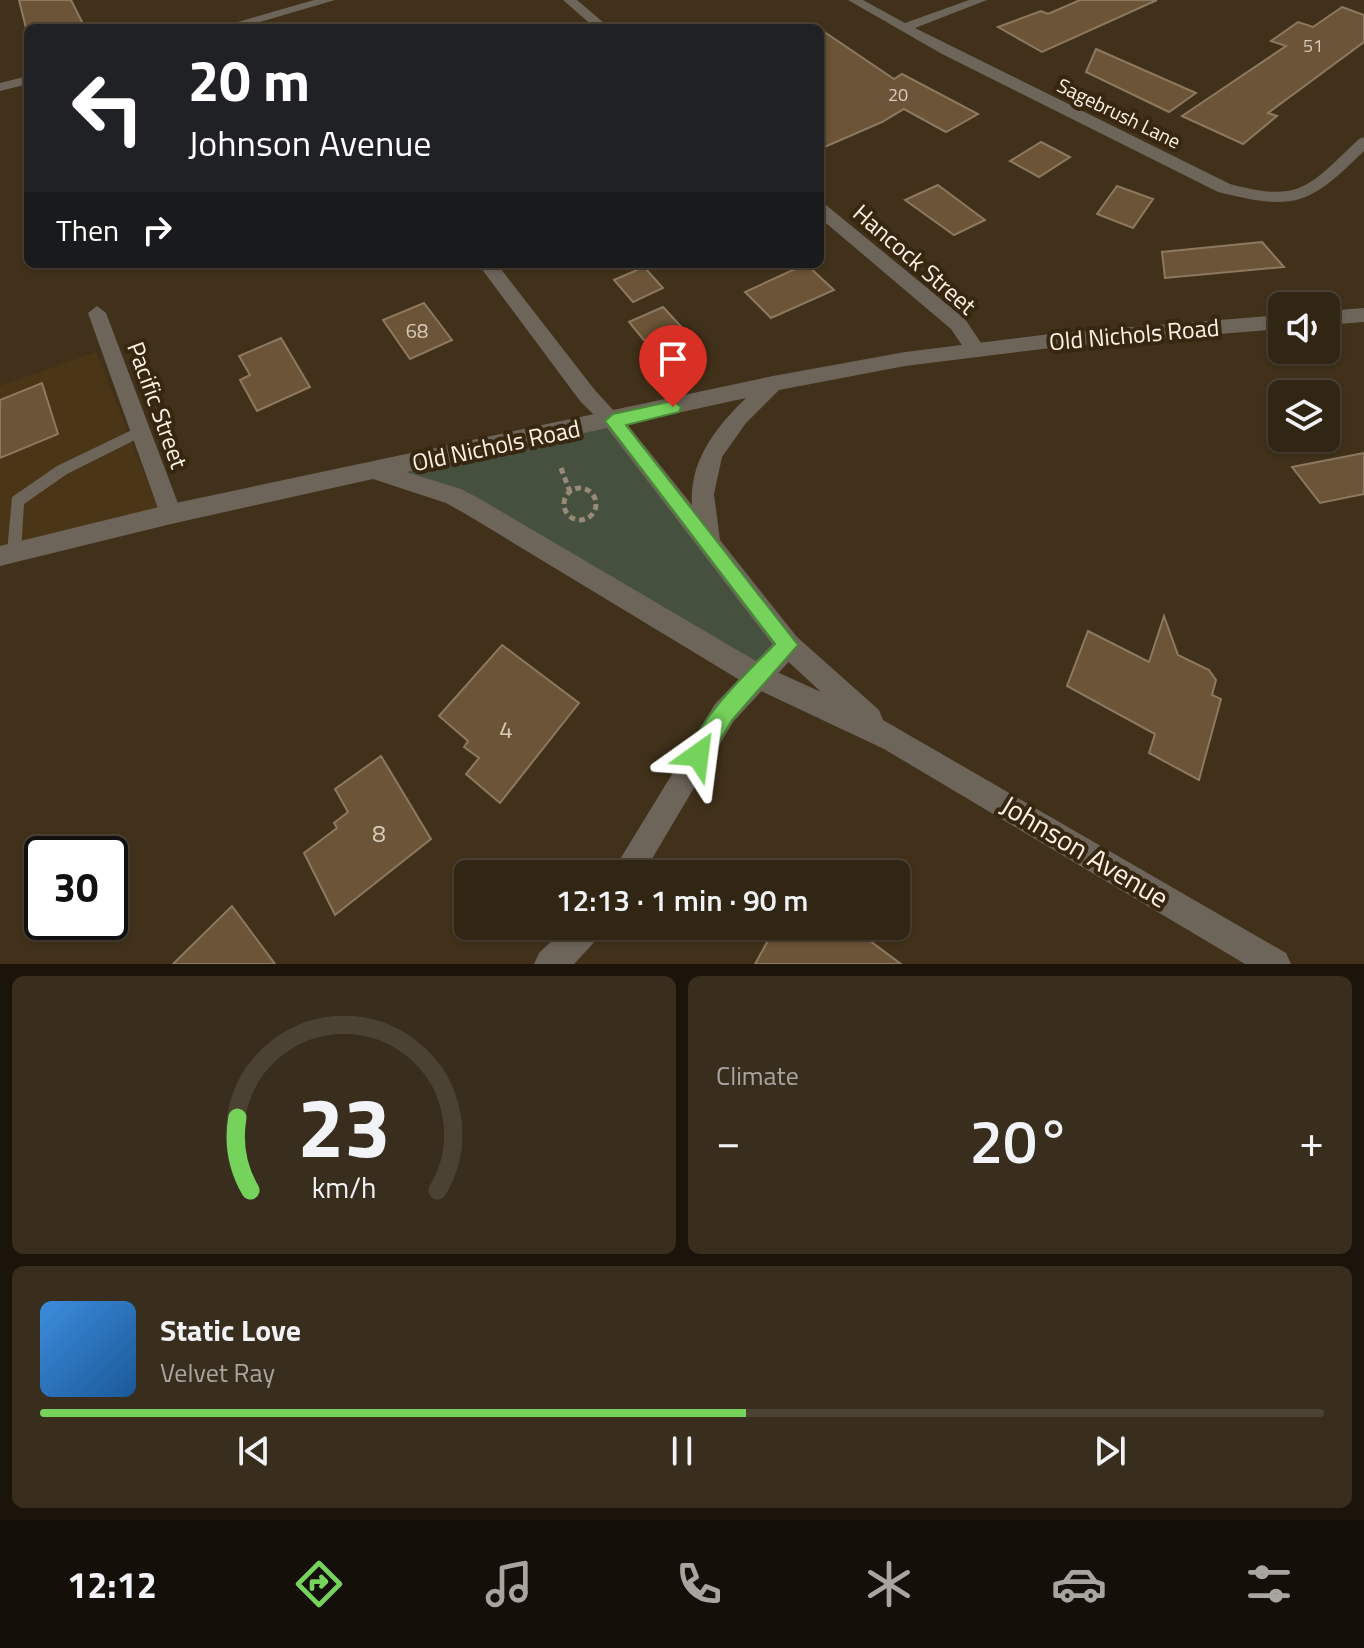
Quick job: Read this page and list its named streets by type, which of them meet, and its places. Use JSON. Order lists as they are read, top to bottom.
{
  "streets": {
    "street": [
      "Sagebrush Lane",
      "Hancock Street",
      "Old Nichols Road",
      "Pacific Street",
      "Johnson Avenue"
    ]
  },
  "crossings": [
    ["Hancock Street", "Old Nichols Road"],
    ["Old Nichols Road", "Pacific Street"],
    ["Old Nichols Road", "Johnson Avenue"]
  ],
  "house_numbers": [
    "51",
    "20",
    "68",
    "4",
    "8"
  ],
  "page": {
    "turn": ["20 m", "Johnson Avenue"],
    "then": "Then",
    "limit": "30",
    "trip": "12:13 · 1 min · 90 m",
    "tile": "Climate",
    "heat": ["−", "20°", "+"],
    "song": ["Static Love", "Velvet Ray"],
    "tabs": "12:12",
    "gauge": ["23", "km/h"]
  }
}
